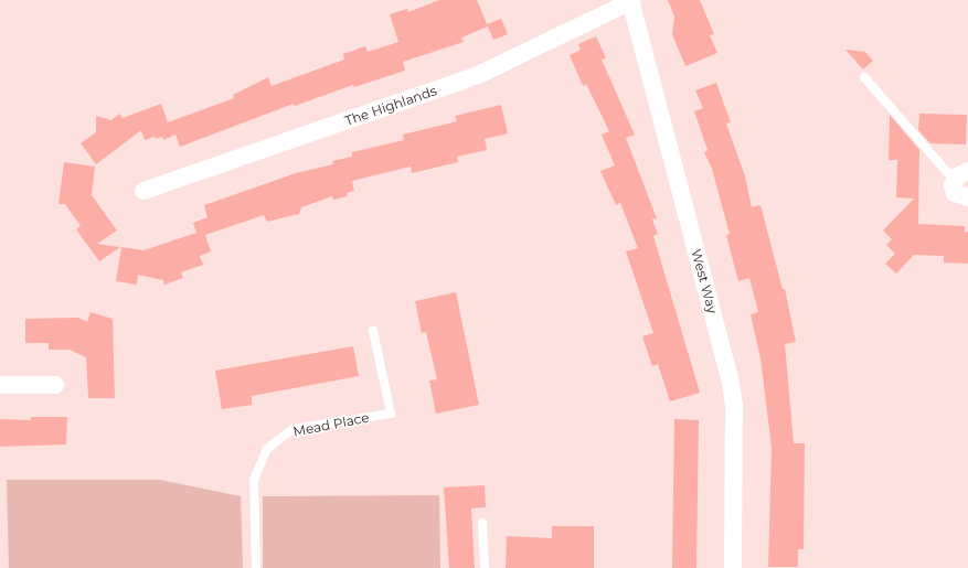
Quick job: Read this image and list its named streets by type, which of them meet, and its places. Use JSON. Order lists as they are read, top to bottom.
{
  "streets": {
    "street": ["The Highlands", "West Way"],
    "lane": ["Mead Place"]
  },
  "crossings": [
    ["The Highlands", "West Way"]
  ]
}
